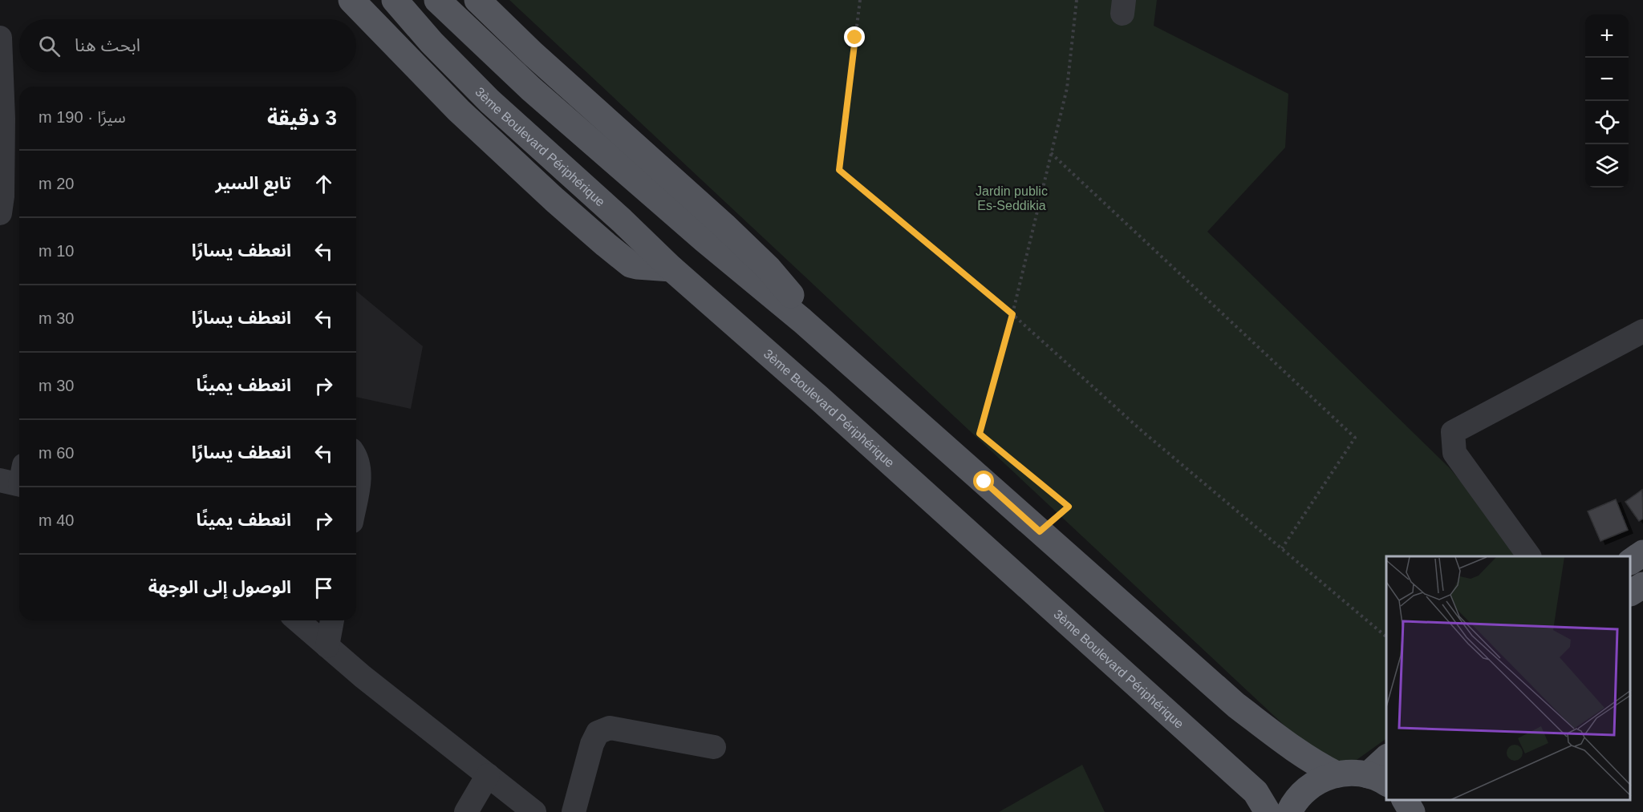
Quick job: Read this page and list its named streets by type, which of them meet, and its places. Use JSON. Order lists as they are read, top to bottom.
{
  "streets": {
    "main road": ["3ème Boulevard Périphérique"]
  },
  "parks": ["Jardin public Es-Seddikia"],
  "page": {
    "map_buttons": ["+", "−"],
    "search": "ابحث هنا",
    "heading": ["3 دقيقة", "سيرًا · 190 m"],
    "list": [
      ["تابع السير", "20 m"],
      ["انعطف يسارًا", "10 m"],
      ["انعطف يسارًا", "30 m"],
      ["انعطف يمينًا", "30 m"],
      ["انعطف يسارًا", "60 m"],
      ["انعطف يمينًا", "40 m"],
      "الوصول إلى الوجهة"
    ]
  }
}
